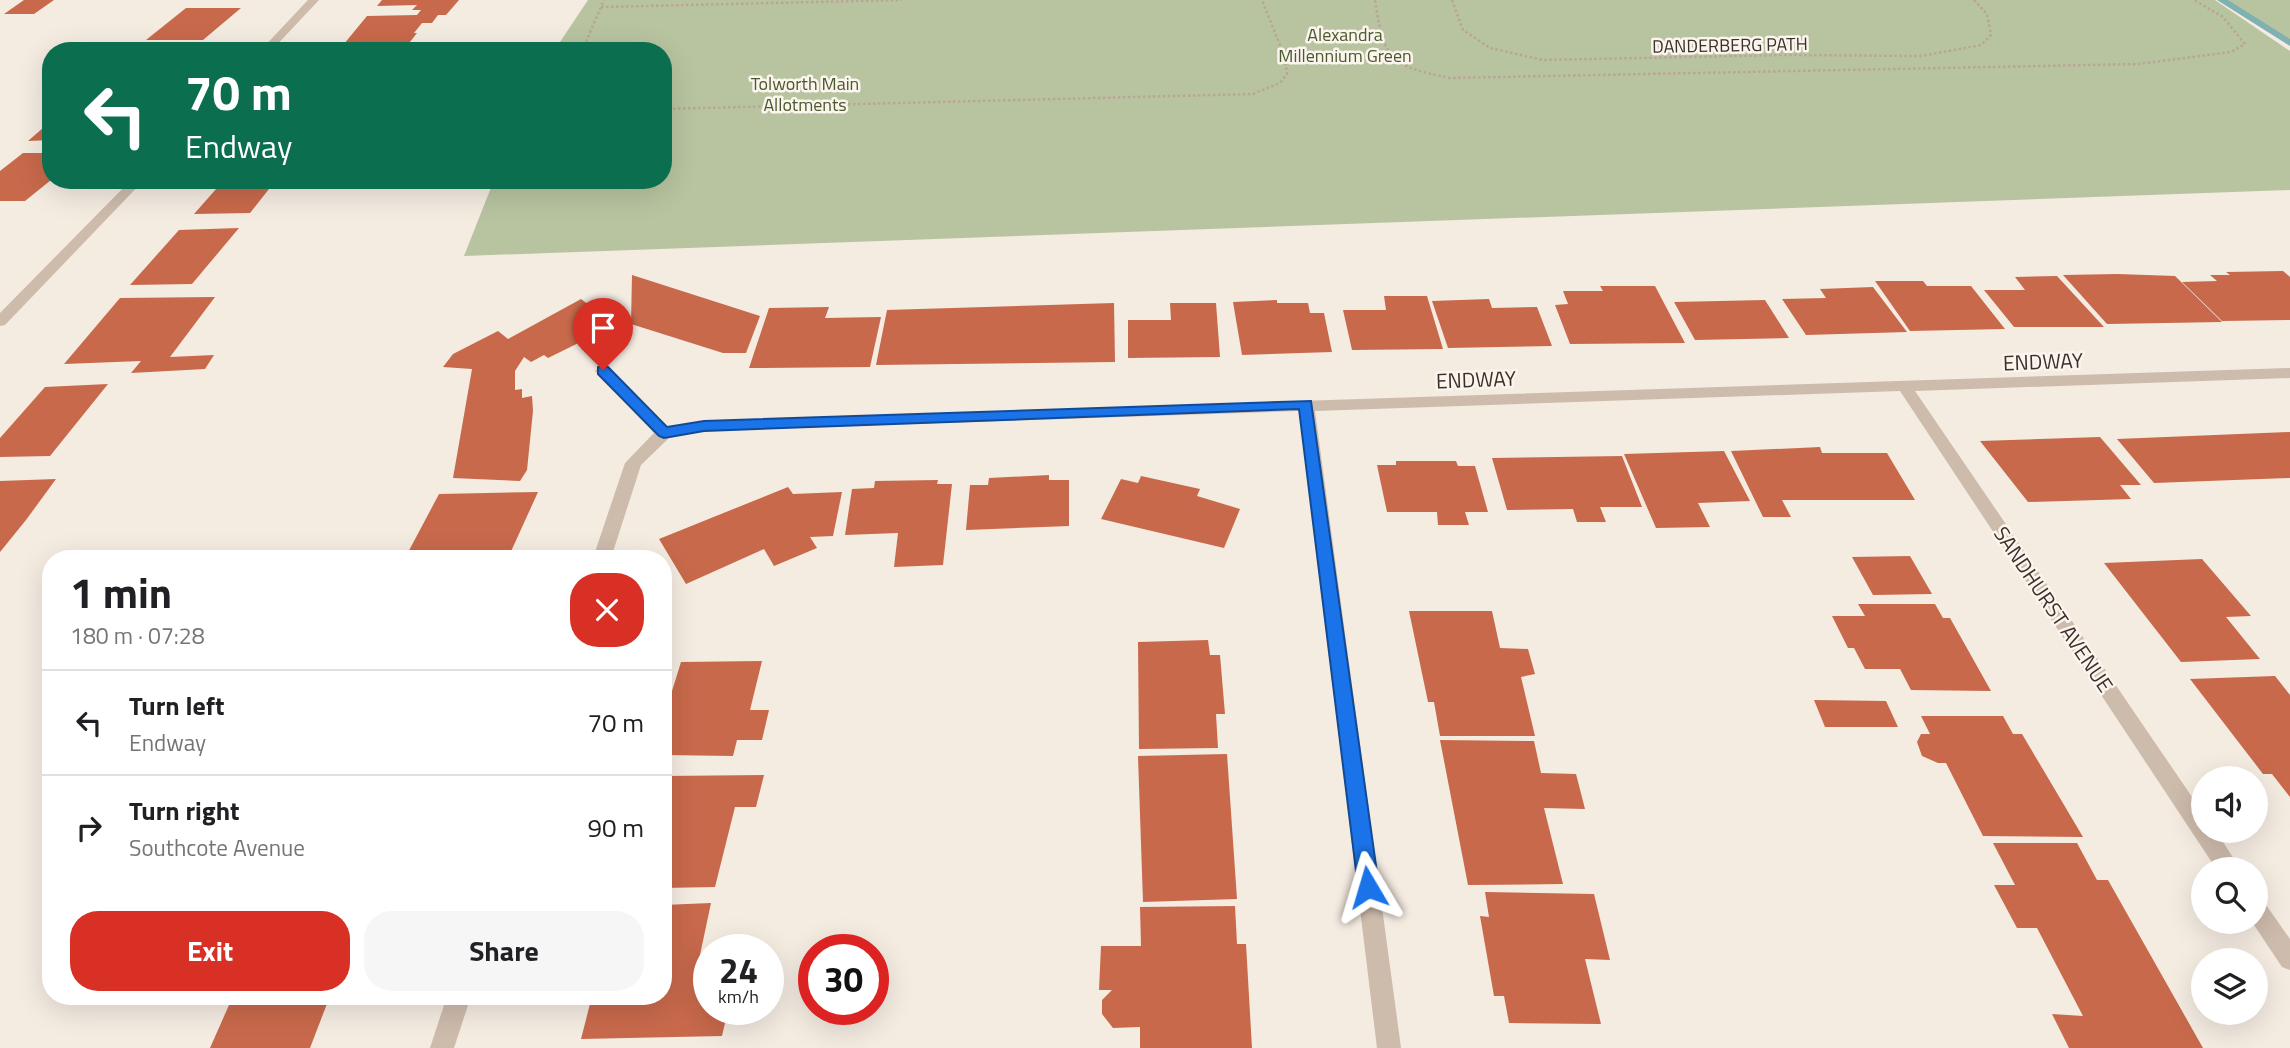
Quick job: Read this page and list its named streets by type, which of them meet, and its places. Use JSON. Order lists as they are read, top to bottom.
{
  "streets": {
    "street": ["ENDWAY", "SANDHURST AVENUE"],
    "path": ["DANDERBERG PATH"]
  },
  "crossings": [
    ["ENDWAY", "SANDHURST AVENUE"]
  ],
  "parks": ["Alexandra Millennium Green", "Tolworth Main Allotments"],
  "page": {
    "turn": ["70 m", "Endway"],
    "heading": ["1 min", "180 m · 07:28"],
    "list": [
      {
        "name": "Turn left",
        "note": "Endway",
        "value": "70 m"
      },
      {
        "name": "Turn right",
        "note": "Southcote Avenue",
        "value": "90 m"
      }
    ],
    "buttons": ["Exit", "Share"],
    "speed": "24 km/h",
    "limit": "30"
  }
}
